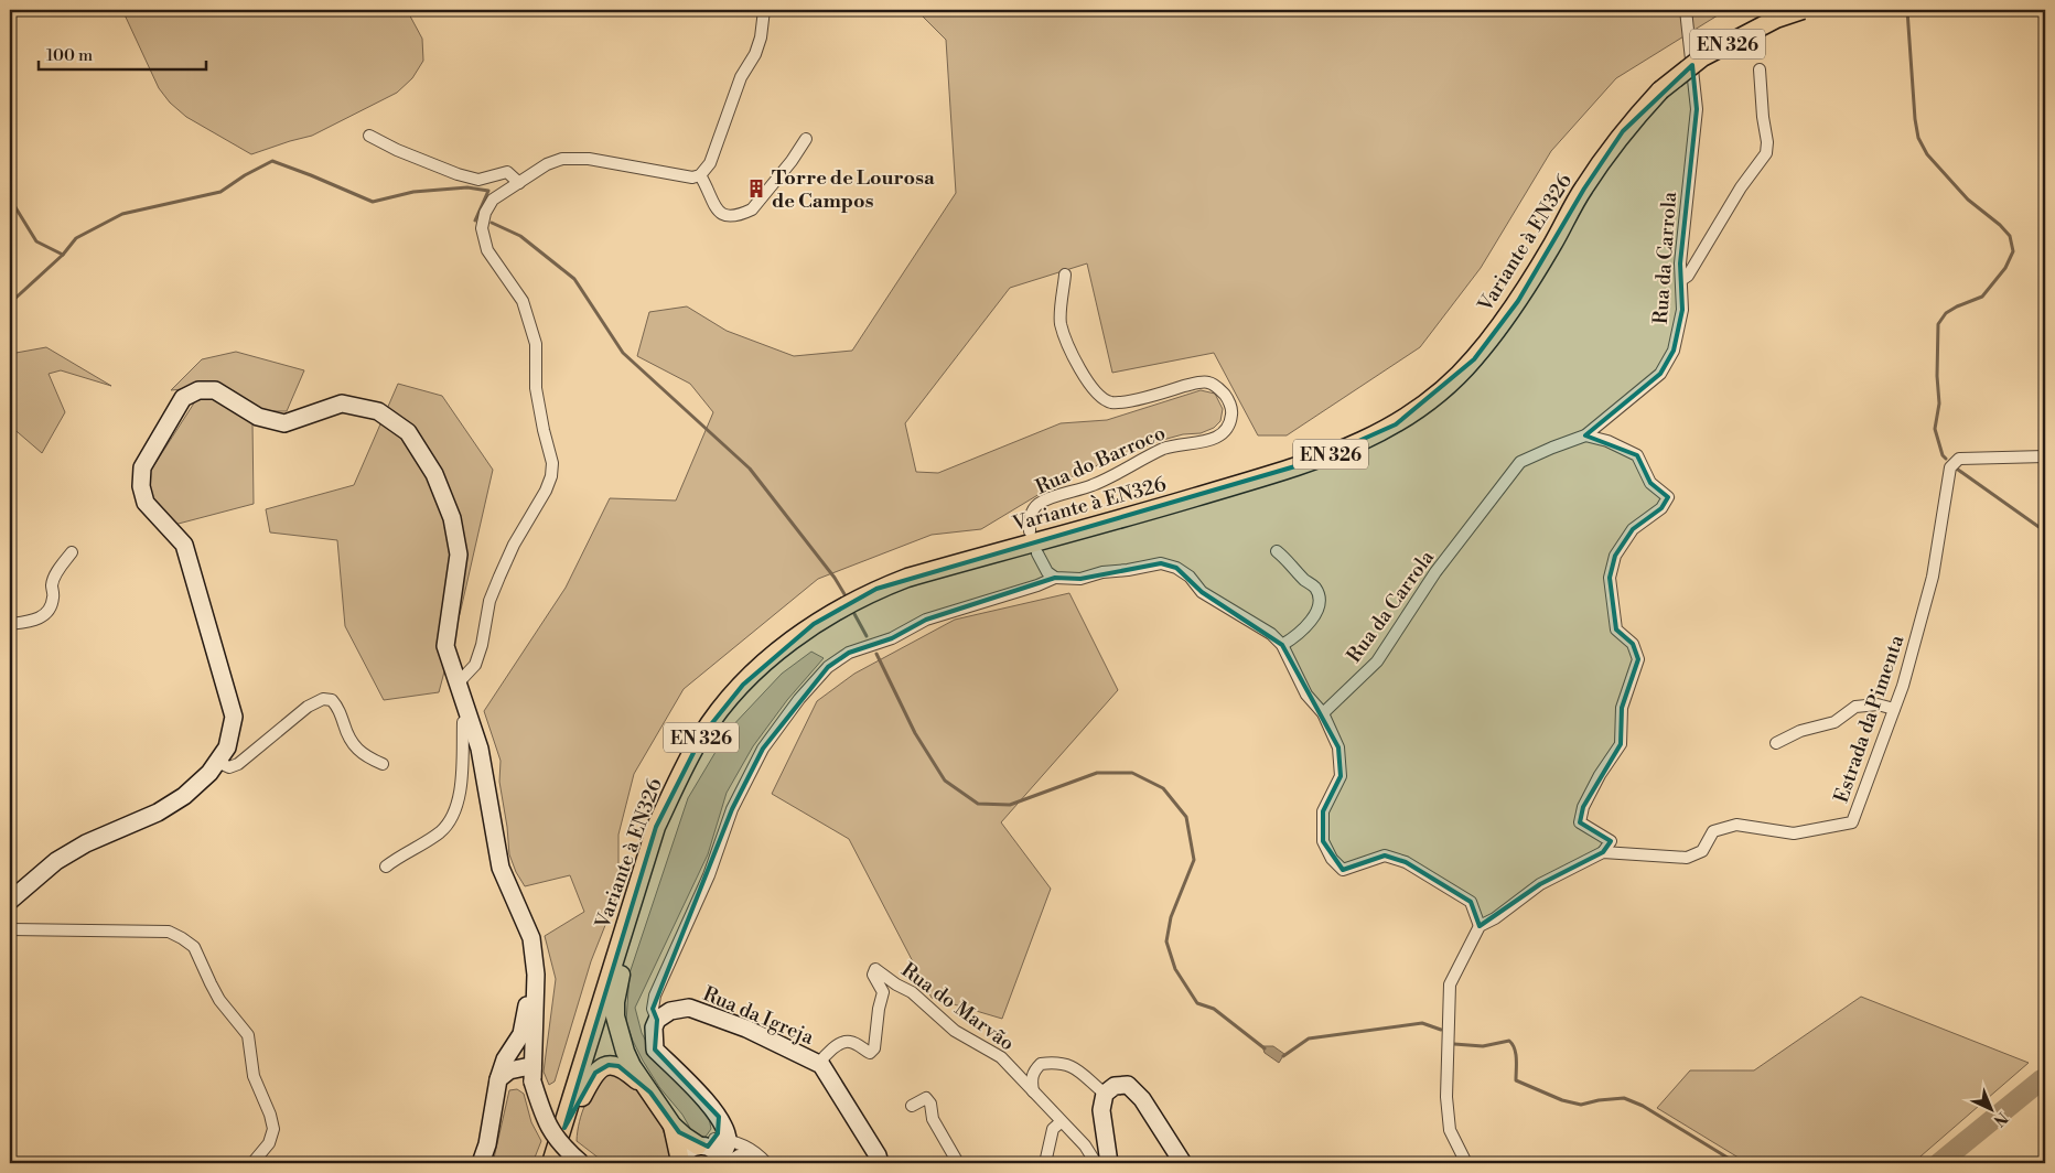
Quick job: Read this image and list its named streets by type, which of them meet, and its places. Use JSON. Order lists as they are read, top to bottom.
{
  "streets": {
    "main road": ["EN 326", "Variante à EN326"],
    "street": [
      "Rua da Carrola",
      "Rua do Barroco",
      "Estrada da Pimenta",
      "Rua do Marvão",
      "Rua da Igreja"
    ]
  },
  "crossings": [
    ["Rua do Marvão", "Rua da Igreja"]
  ],
  "places": {
    "building": ["Torre de Lourosa de Campos"]
  },
  "scale_bar": "100 m",
  "north": "bottom right"
}
